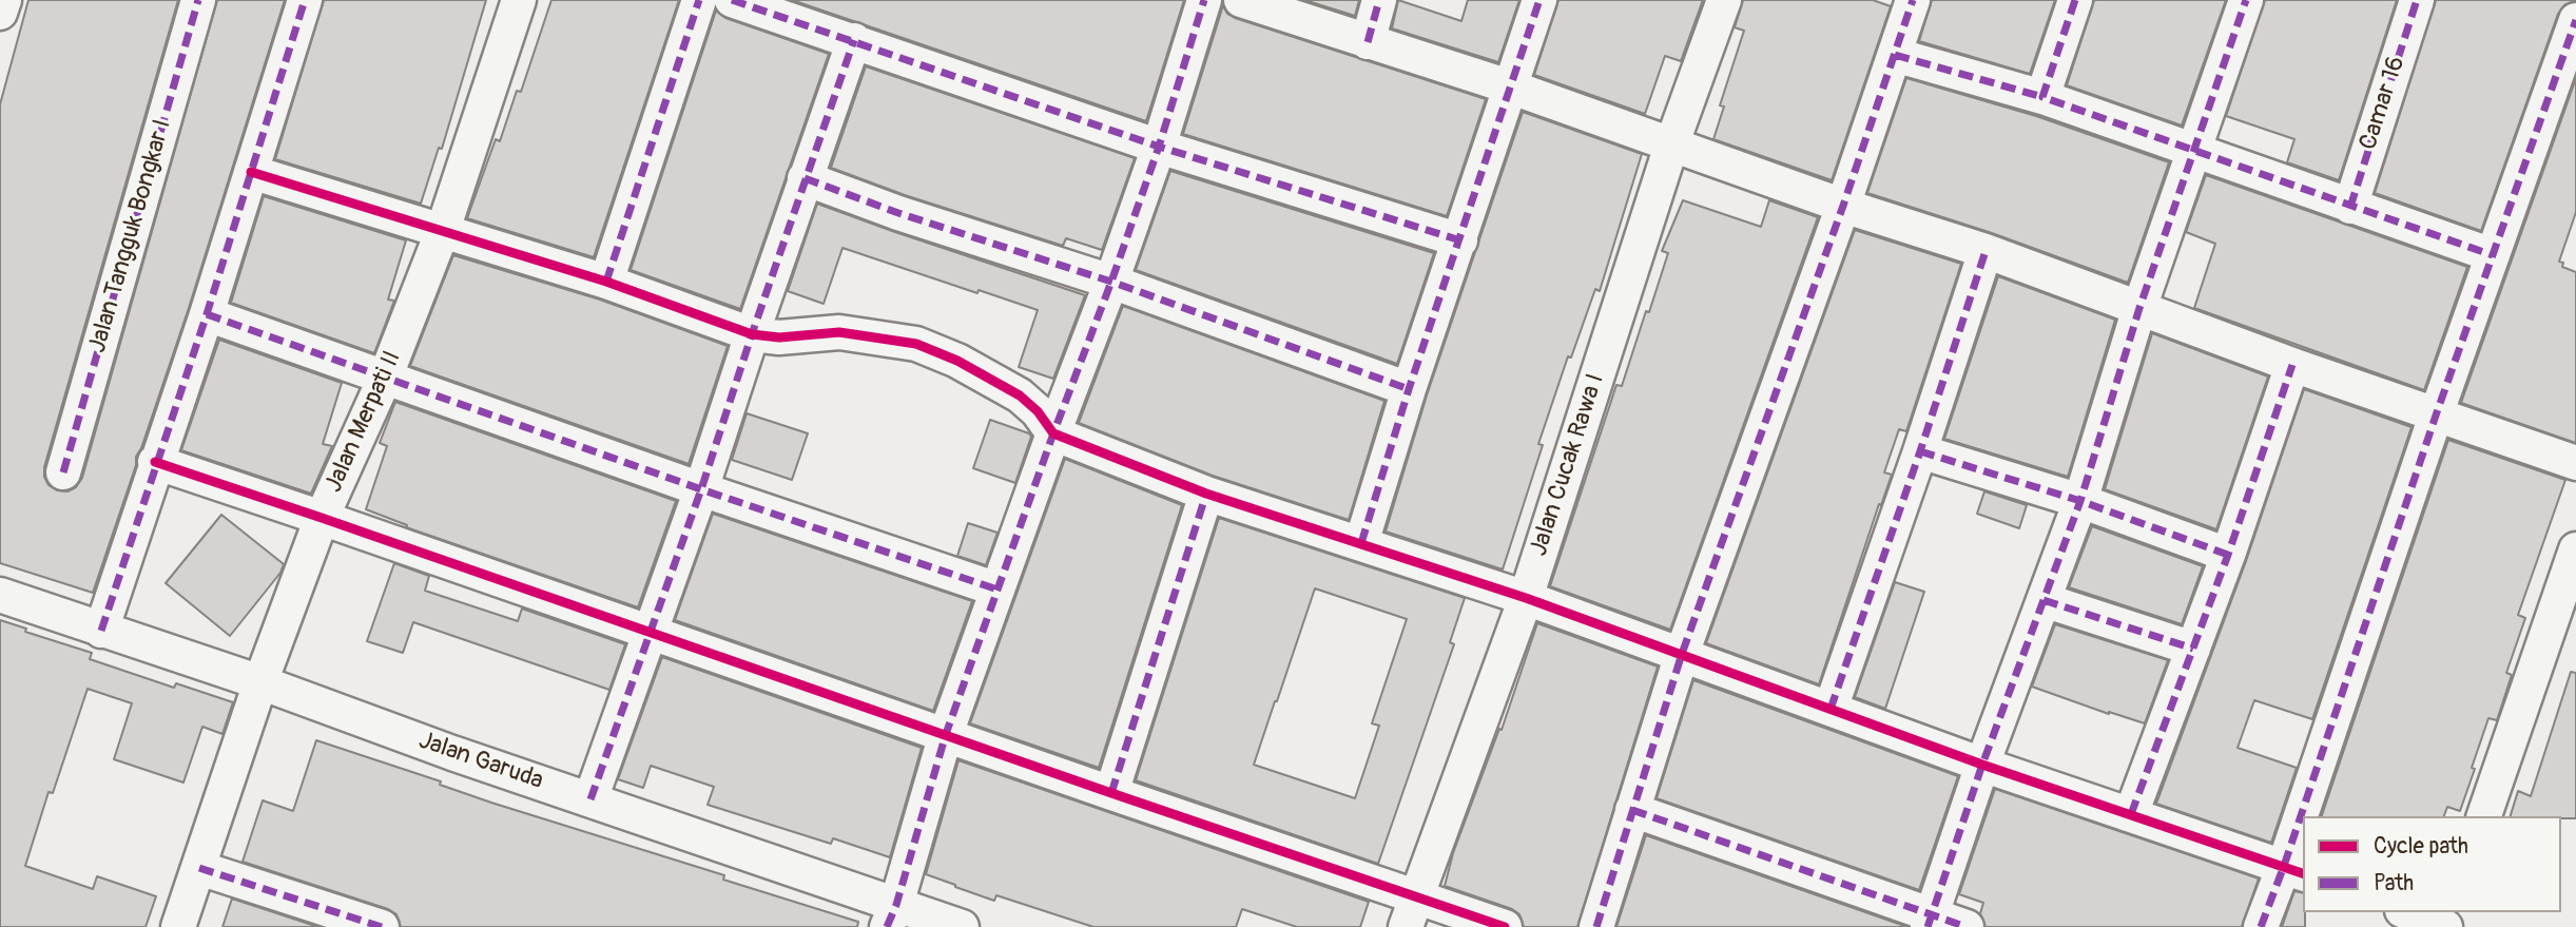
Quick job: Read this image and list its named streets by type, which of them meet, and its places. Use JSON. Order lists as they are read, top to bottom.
{
  "streets": {
    "street": [
      "Camar 16",
      "Jalan Tangguk Bongkar I",
      "Jalan Merpati II",
      "Jalan Cucak Rawa I",
      "Jalan Garuda"
    ]
  },
  "crossings": [
    ["Jalan Merpati II", "Jalan Garuda"]
  ],
  "legend": ["Cycle path", "Path"]
}
